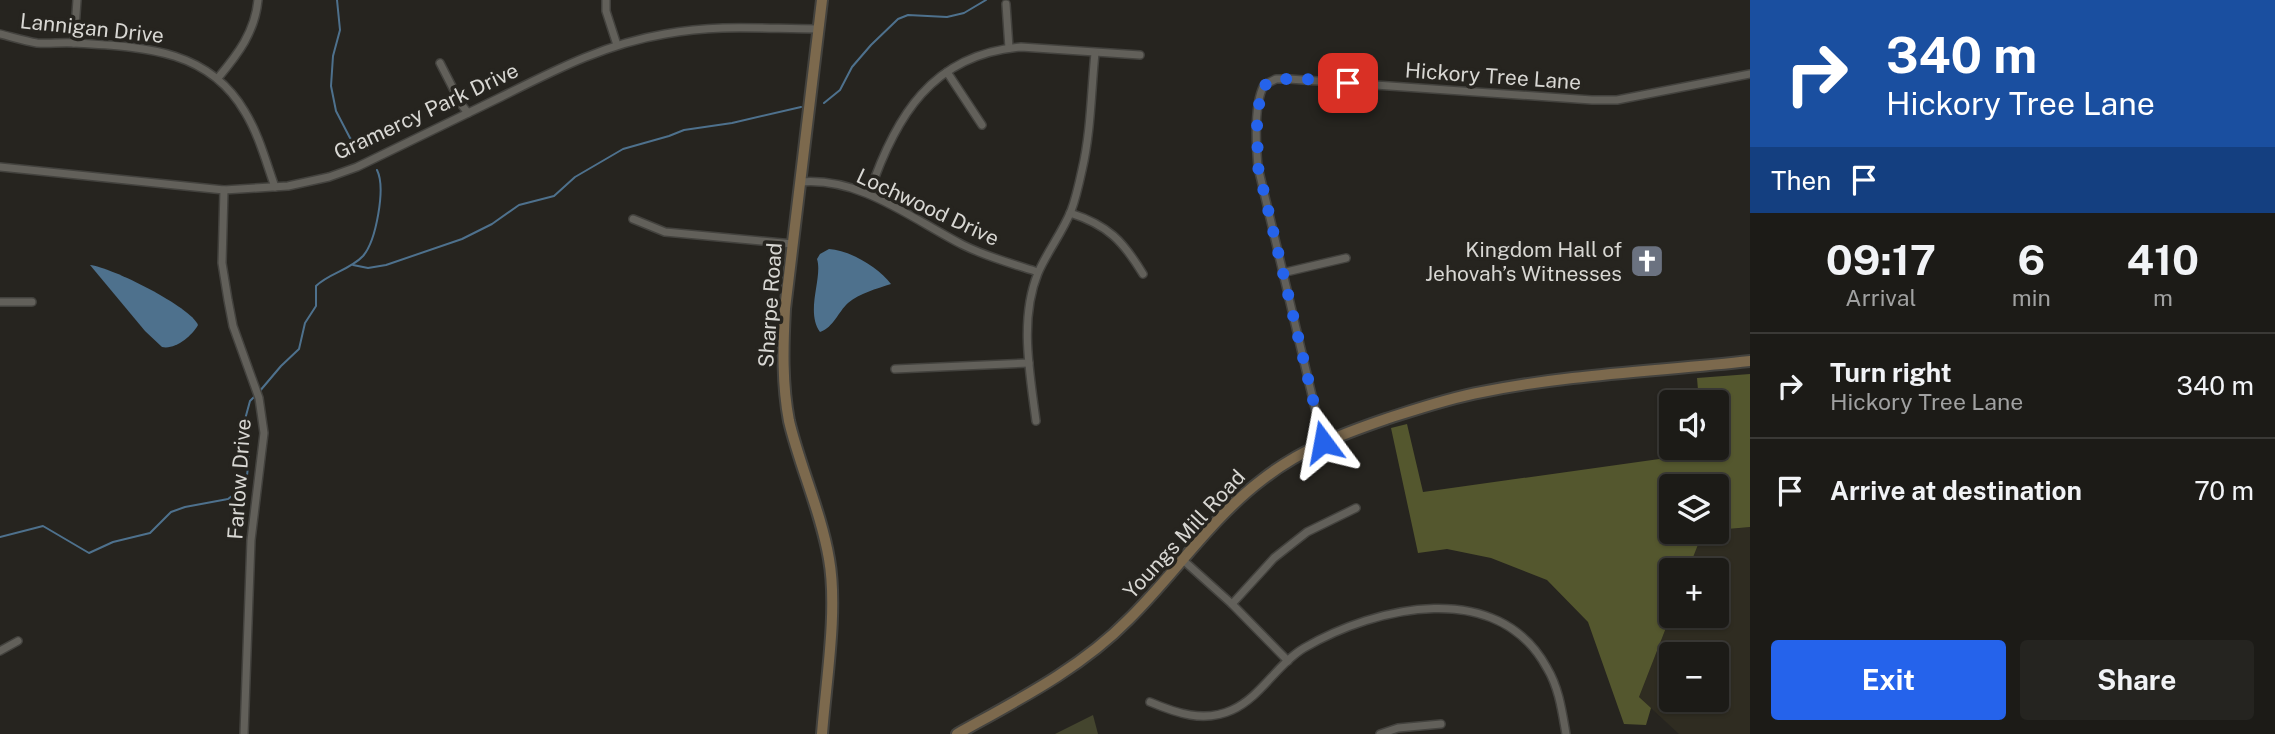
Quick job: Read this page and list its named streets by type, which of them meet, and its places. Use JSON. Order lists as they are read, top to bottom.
{
  "streets": {
    "street": [
      "Lannigan Drive",
      "Hickory Tree Lane",
      "Gramercy Park Drive",
      "Lochwood Drive",
      "Sharpe Road",
      "Farlow Drive",
      "Youngs Mill Road"
    ]
  },
  "crossings": [
    ["Lannigan Drive", "Gramercy Park Drive"],
    ["Hickory Tree Lane", "Youngs Mill Road"],
    ["Gramercy Park Drive", "Sharpe Road"],
    ["Gramercy Park Drive", "Farlow Drive"],
    ["Lochwood Drive", "Sharpe Road"]
  ],
  "places": {
    "church": ["Kingdom Hall of Jehovah’s Witnesses"]
  },
  "page": {
    "turn": ["340 m", "Hickory Tree Lane"],
    "then": "Then",
    "eta": [
      "09:17",
      "Arrival",
      "6",
      "min",
      "410",
      "m"
    ],
    "list": [
      {
        "name": "Turn right",
        "note": "Hickory Tree Lane",
        "value": "340 m"
      },
      {
        "name": "Arrive at destination",
        "value": "70 m"
      }
    ],
    "map_buttons": ["+", "−"],
    "buttons": ["Exit", "Share"]
  }
}
